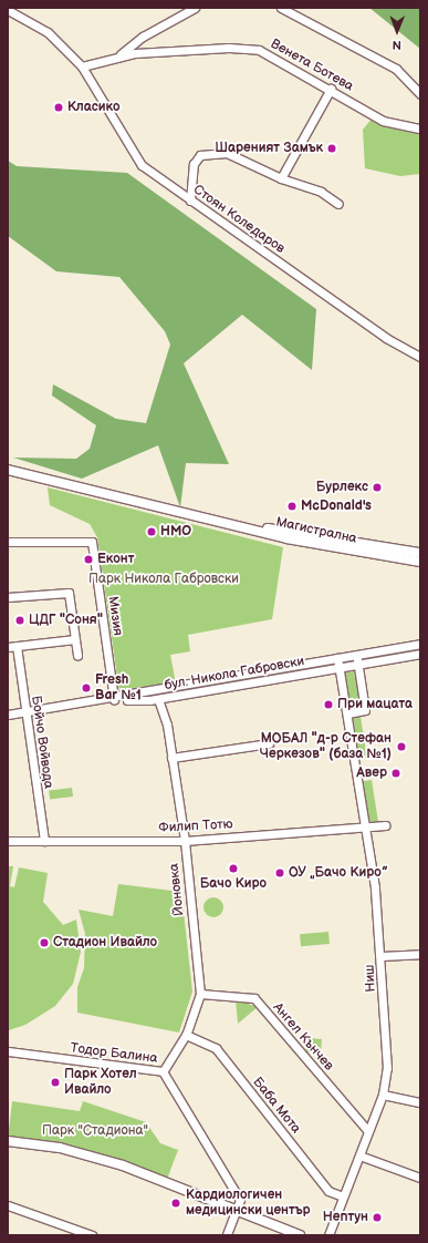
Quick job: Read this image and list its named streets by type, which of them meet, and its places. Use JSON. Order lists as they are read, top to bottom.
{
  "streets": {
    "main road": ["Магистрална"],
    "street": [
      "Венета Ботева",
      "Стоян Коледаров",
      "Мизия",
      "бул. Никола Габровски",
      "Бойчо Войвода",
      "Филип Тотю",
      "Йоновка",
      "Ниш",
      "Ангел Кънчев",
      "Тодор Балина",
      "Баба Мота"
    ]
  },
  "crossings": [
    ["Венета Ботева", "Стоян Коледаров"],
    ["Мизия", "бул. Никола Габровски"],
    ["бул. Никола Габровски", "Бойчо Войвода"],
    ["бул. Никола Габровски", "Йоновка"],
    ["бул. Никола Габровски", "Ниш"],
    ["Бойчо Войвода", "Филип Тотю"],
    ["Филип Тотю", "Йоновка"],
    ["Филип Тотю", "Ниш"],
    ["Йоновка", "Ангел Кънчев"],
    ["Йоновка", "Тодор Балина"],
    ["Йоновка", "Баба Мота"],
    ["Ниш", "Ангел Кънчев"],
    ["Ниш", "Баба Мота"]
  ],
  "parks": ["Парк Никола Габровски", "Парк \"Стадиона\""],
  "places": [
    "Класико",
    "Шареният Замък",
    "Бурлекс",
    "McDonald's",
    "HMO",
    "Еконт",
    "ЦДГ \"Соня\"",
    "Fresh Bar №1",
    "При мацата",
    "МОБАЛ \"д-р Стефан Черкезов\" (база №1)",
    "Авер",
    "Бачо Киро",
    "ОУ „Бачо Киро”",
    "Стадион Ивайло",
    "Парк Хотел Ивайло",
    "Кардиологичен медицински център",
    "Нептун"
  ],
  "north": "bottom"
}
